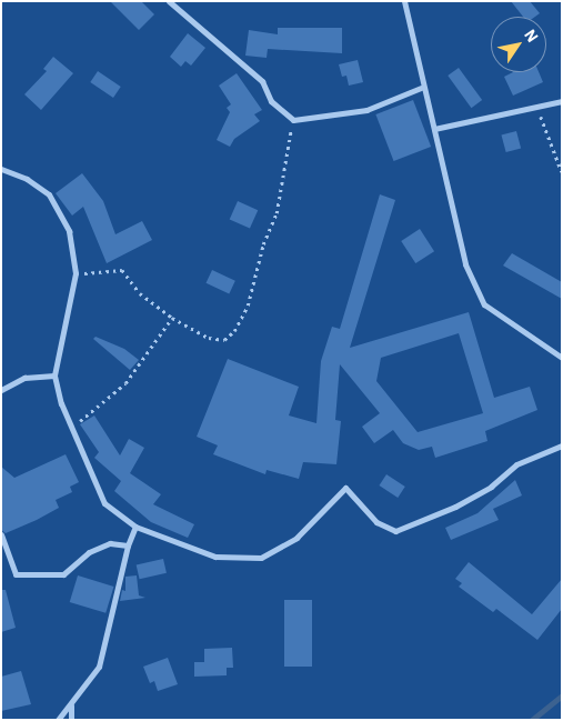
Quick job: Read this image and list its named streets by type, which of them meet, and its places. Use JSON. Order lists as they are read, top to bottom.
{
  "north": "top right"
}
